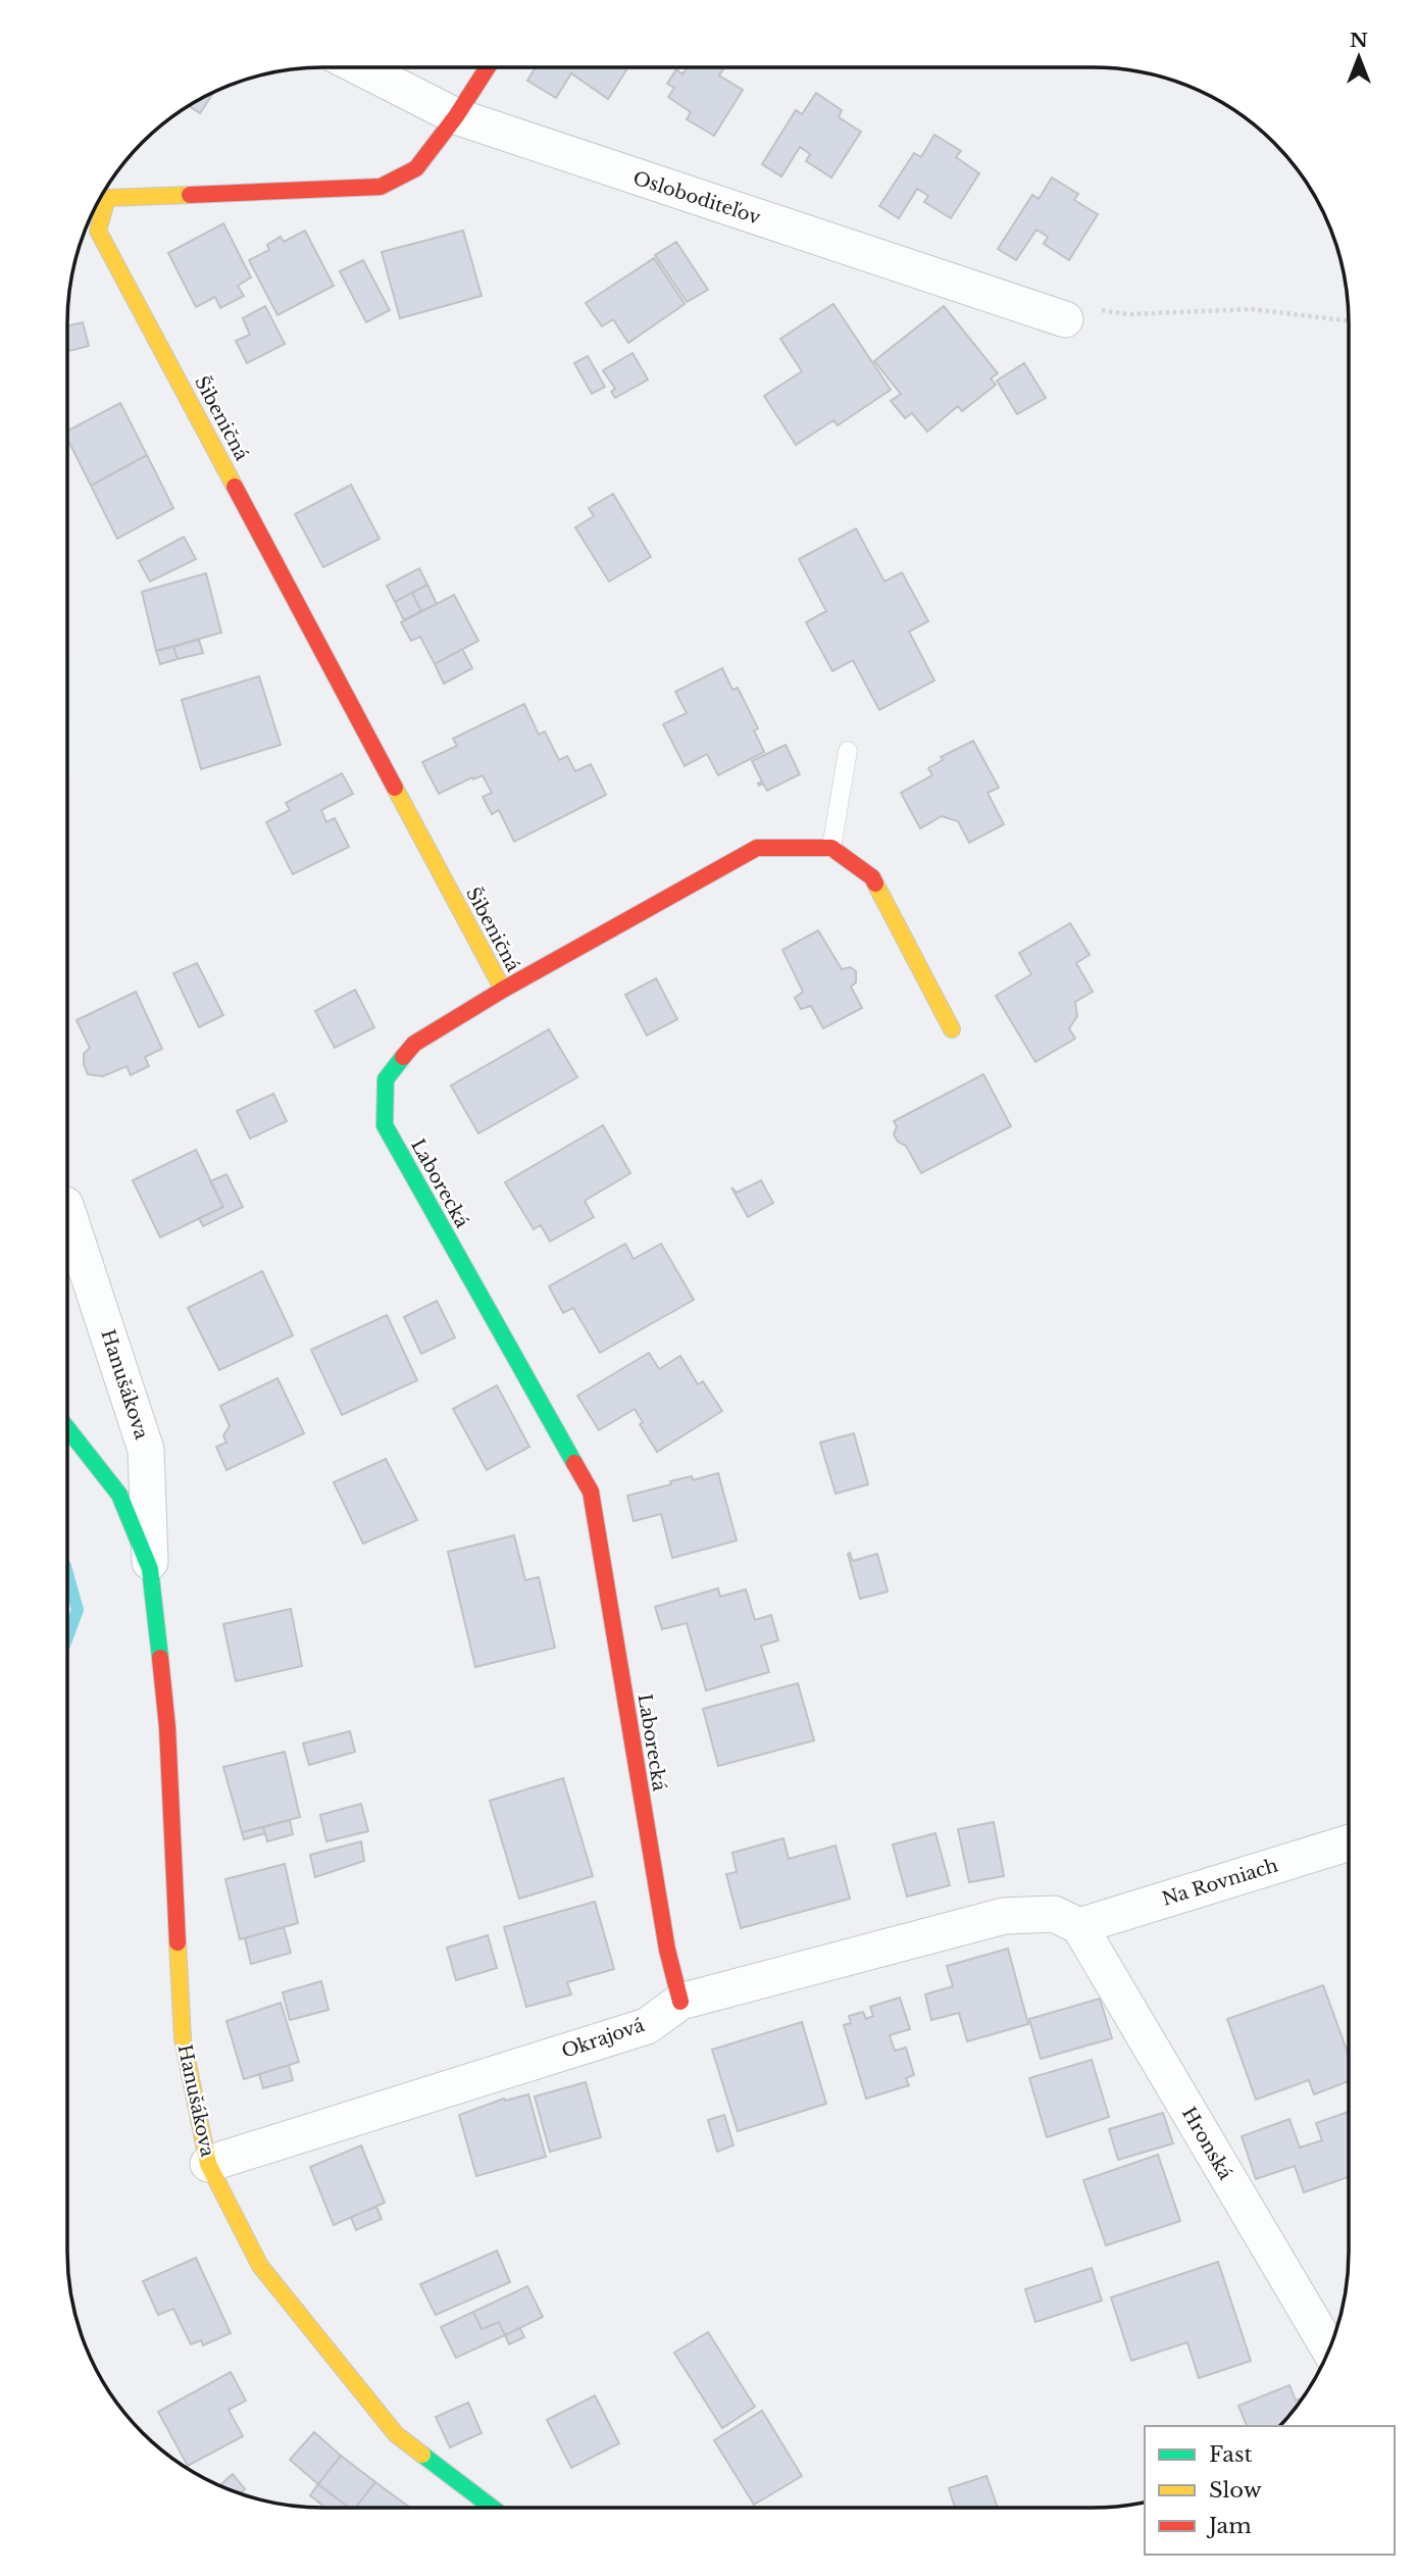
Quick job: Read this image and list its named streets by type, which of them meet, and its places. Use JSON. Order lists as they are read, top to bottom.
{
  "streets": {
    "street": [
      "Osloboditeľov",
      "Šibeničná",
      "Laborecká",
      "Hanušákova",
      "Na Rovniach",
      "Okrajová",
      "Hronská"
    ]
  },
  "crossings": [
    ["Osloboditeľov", "Šibeničná"],
    ["Šibeničná", "Laborecká"],
    ["Laborecká", "Okrajová"],
    ["Hanušákova", "Okrajová"],
    ["Na Rovniach", "Okrajová"],
    ["Na Rovniach", "Hronská"],
    ["Okrajová", "Hronská"]
  ],
  "legend": ["Fast", "Slow", "Jam"],
  "north": "top"
}
